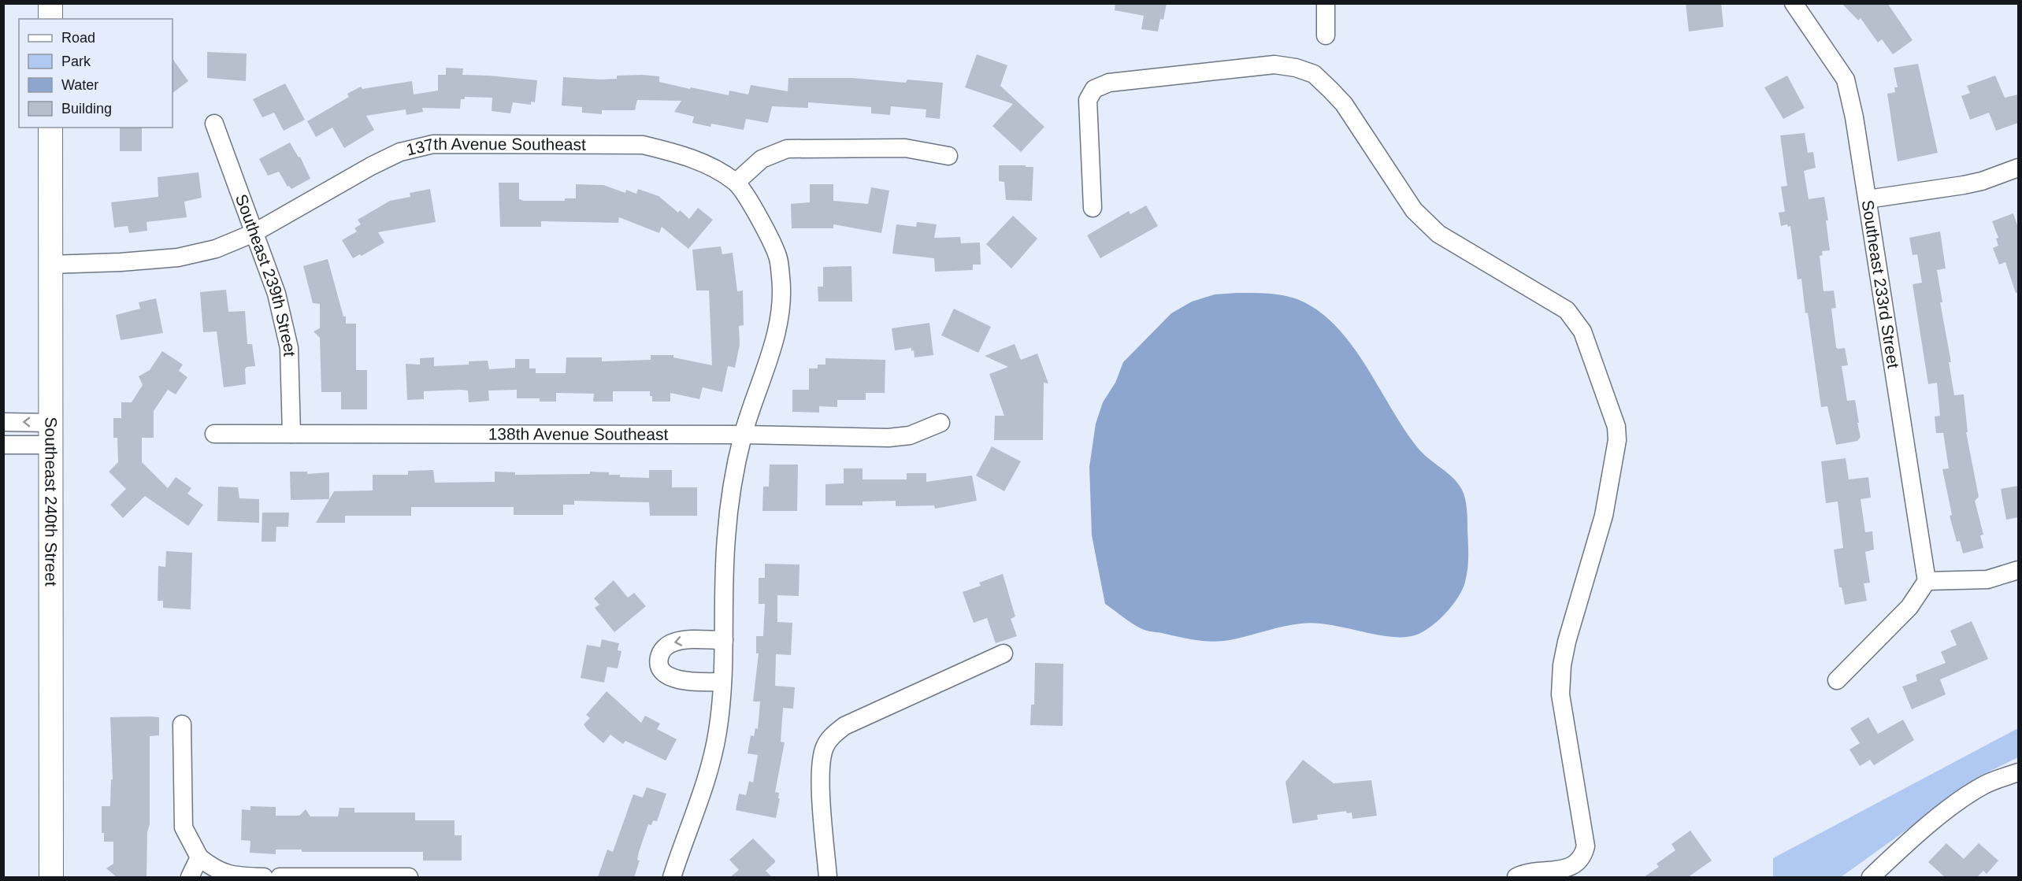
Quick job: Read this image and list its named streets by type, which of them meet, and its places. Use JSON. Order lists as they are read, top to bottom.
{
  "streets": {
    "main road": ["Southeast 240th Street"],
    "street": [
      "137th Avenue Southeast",
      "Southeast 239th Street",
      "Southeast 233rd Street",
      "138th Avenue Southeast"
    ]
  },
  "crossings": [
    ["137th Avenue Southeast", "Southeast 239th Street"],
    ["137th Avenue Southeast", "Southeast 240th Street"],
    ["Southeast 239th Street", "138th Avenue Southeast"]
  ],
  "legend": [
    "Road",
    "Park",
    "Water",
    "Building"
  ]
}
